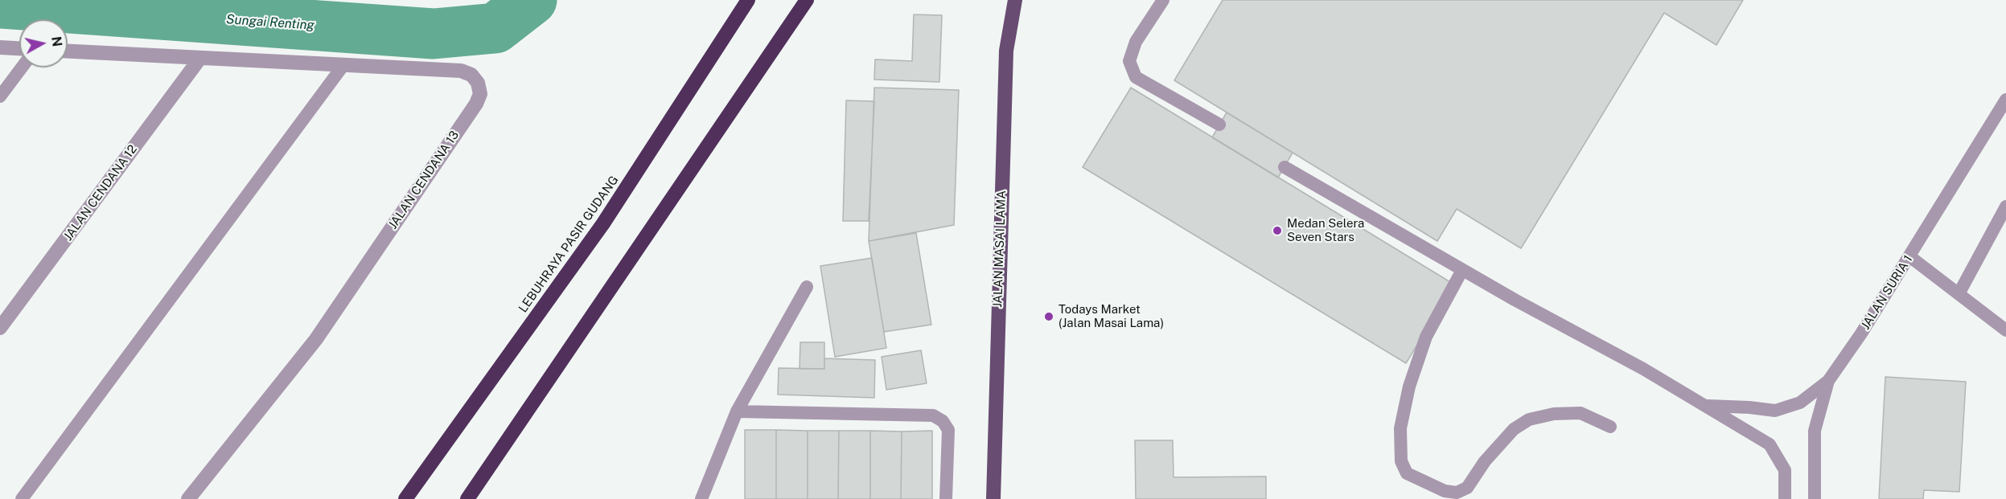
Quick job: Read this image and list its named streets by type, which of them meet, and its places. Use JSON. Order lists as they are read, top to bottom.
{
  "streets": {
    "highway": ["LEBUHRAYA PASIR GUDANG"],
    "main road": ["JALAN MASAI LAMA"],
    "street": ["JALAN CENDANA 13", "JALAN CENDANA 12"],
    "lane": ["JALAN SURIA 1"]
  },
  "crossings": [
    ["JALAN CENDANA 13", "JALAN CENDANA 12"]
  ],
  "water": ["Sungai Renting"],
  "places": ["Medan Selera Seven Stars", "Todays Market (Jalan Masai Lama)"],
  "north": "right"
}
